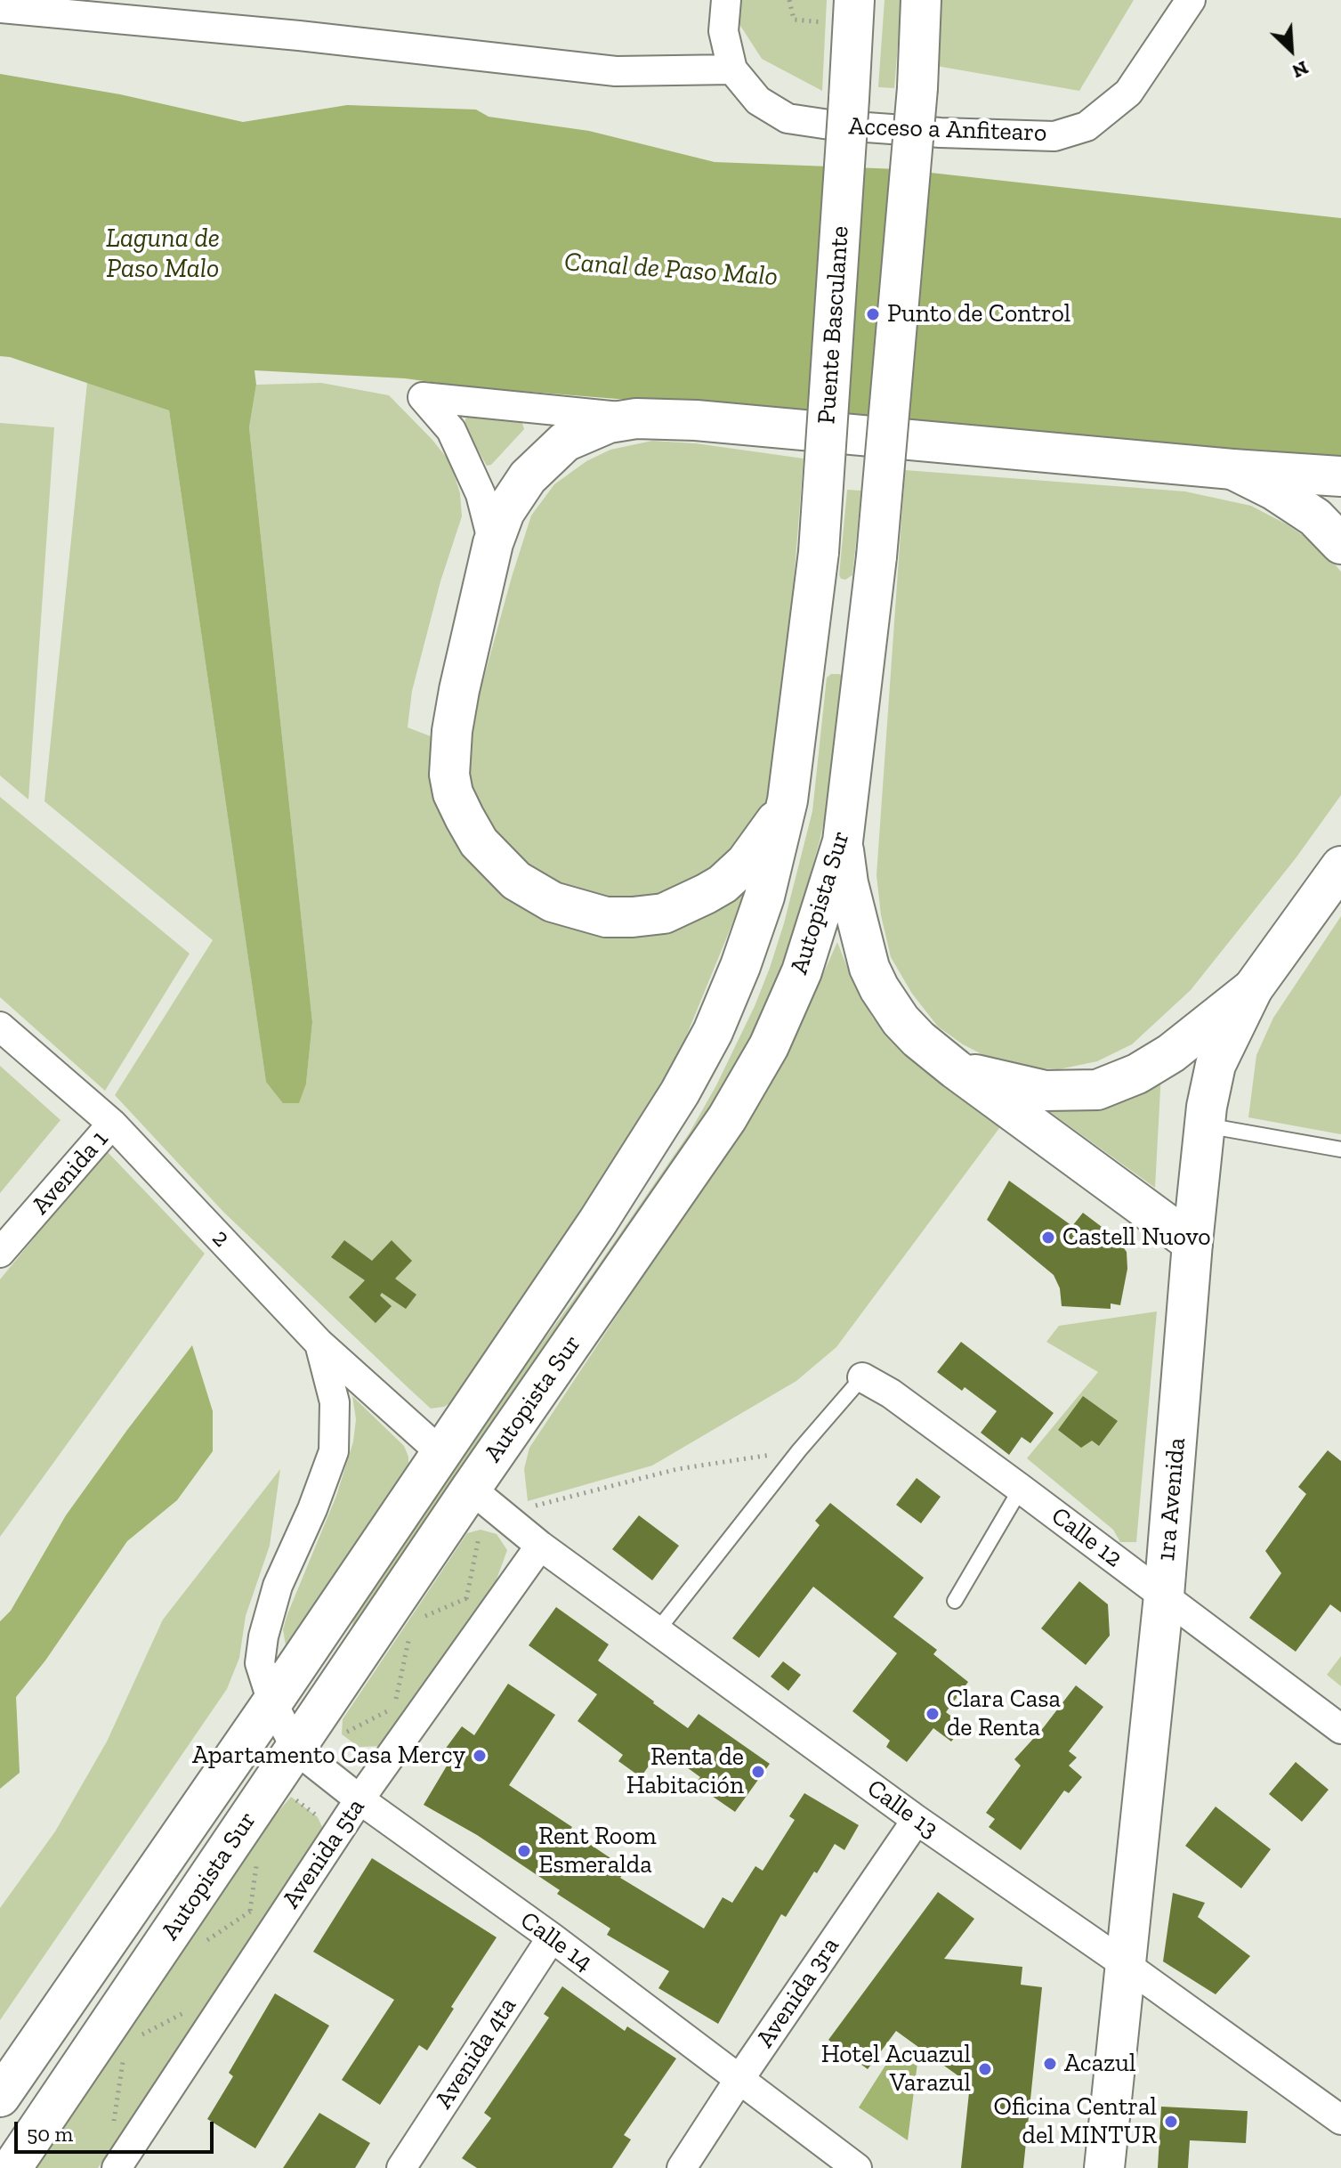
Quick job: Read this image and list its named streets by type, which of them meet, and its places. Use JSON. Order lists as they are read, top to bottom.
{
  "streets": {
    "main road": ["Puente Basculante", "Autopista Sur", "1ra Avenida"],
    "street": [
      "Acceso a Anfitearo",
      "Avenida 1",
      "2",
      "Calle 12",
      "Calle 13",
      "Avenida 5ta",
      "Calle 14",
      "Avenida 3ra",
      "Avenida 4ta"
    ]
  },
  "crossings": [
    ["Puente Basculante", "Autopista Sur"],
    ["Autopista Sur", "2"],
    ["Autopista Sur", "Calle 13"],
    ["Autopista Sur", "Calle 14"],
    ["Avenida 1", "2"],
    ["2", "Calle 14"],
    ["1ra Avenida", "Calle 12"],
    ["1ra Avenida", "Calle 13"],
    ["Calle 13", "Avenida 5ta"],
    ["Calle 13", "Avenida 3ra"],
    ["Avenida 5ta", "Calle 14"],
    ["Calle 14", "Avenida 3ra"],
    ["Calle 14", "Avenida 4ta"]
  ],
  "water": ["Laguna de Paso Malo", "Canal de Paso Malo"],
  "places": [
    "Punto de Control",
    "Castell Nuovo",
    "Clara Casa de Renta",
    "Apartamento Casa Mercy",
    "Renta de Habitación",
    "Rent Room Esmeralda",
    "Acazul",
    "Hotel Acuazul Varazul",
    "Oficina Central del MINTUR"
  ],
  "scale_bar": "50 m",
  "north": "bottom right"
}
